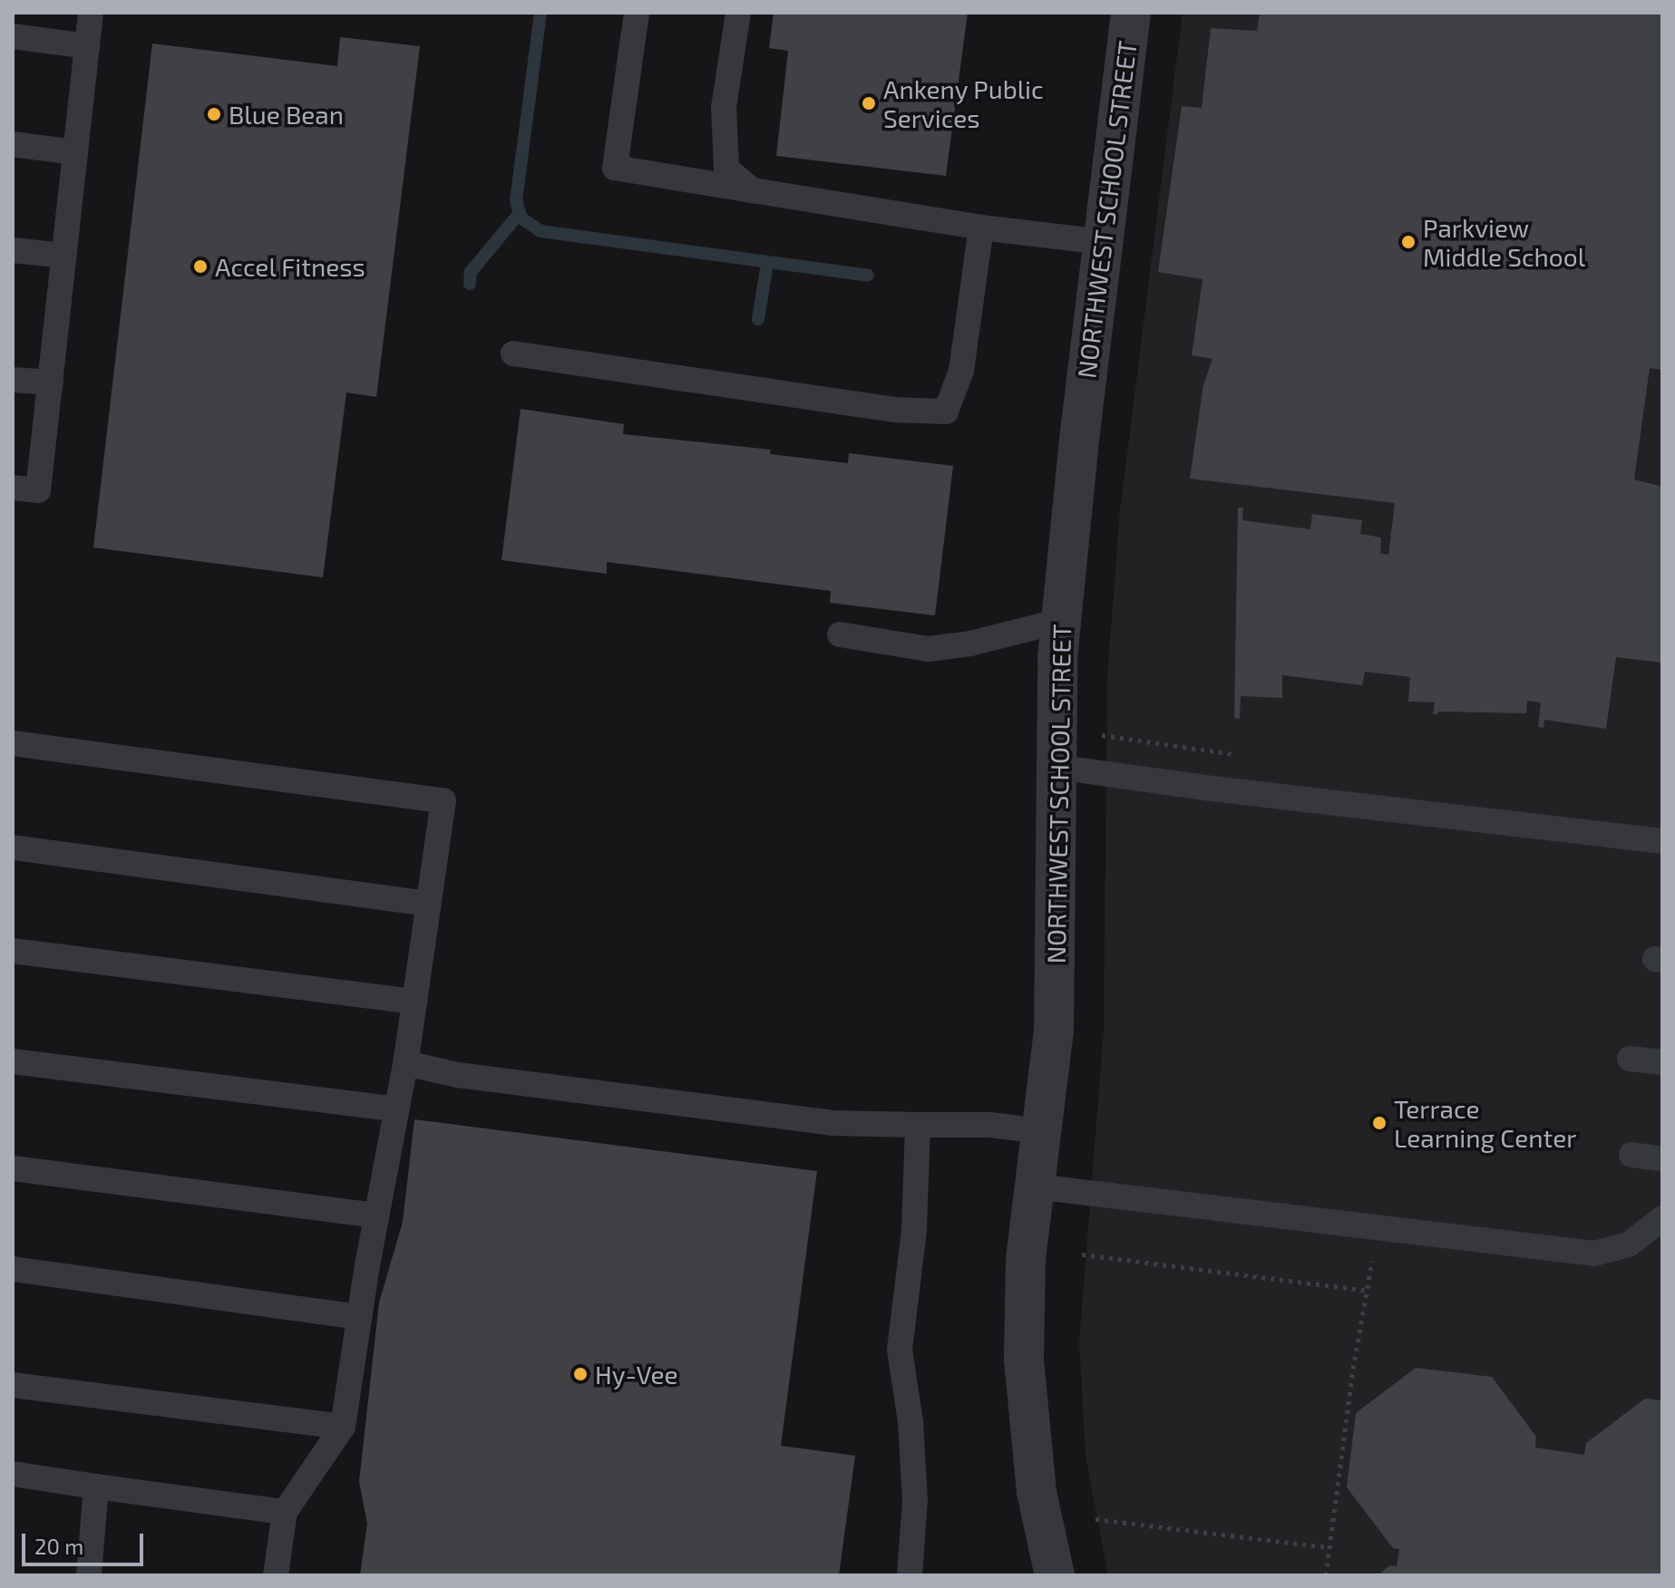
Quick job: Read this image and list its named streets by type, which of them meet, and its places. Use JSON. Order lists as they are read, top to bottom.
{
  "streets": {
    "street": ["NORTHWEST SCHOOL STREET"]
  },
  "places": [
    "Ankeny Public Services",
    "Blue Bean",
    "Parkview Middle School",
    "Accel Fitness",
    "Terrace Learning Center",
    "Hy-Vee"
  ],
  "scale_bar": "20 m"
}
